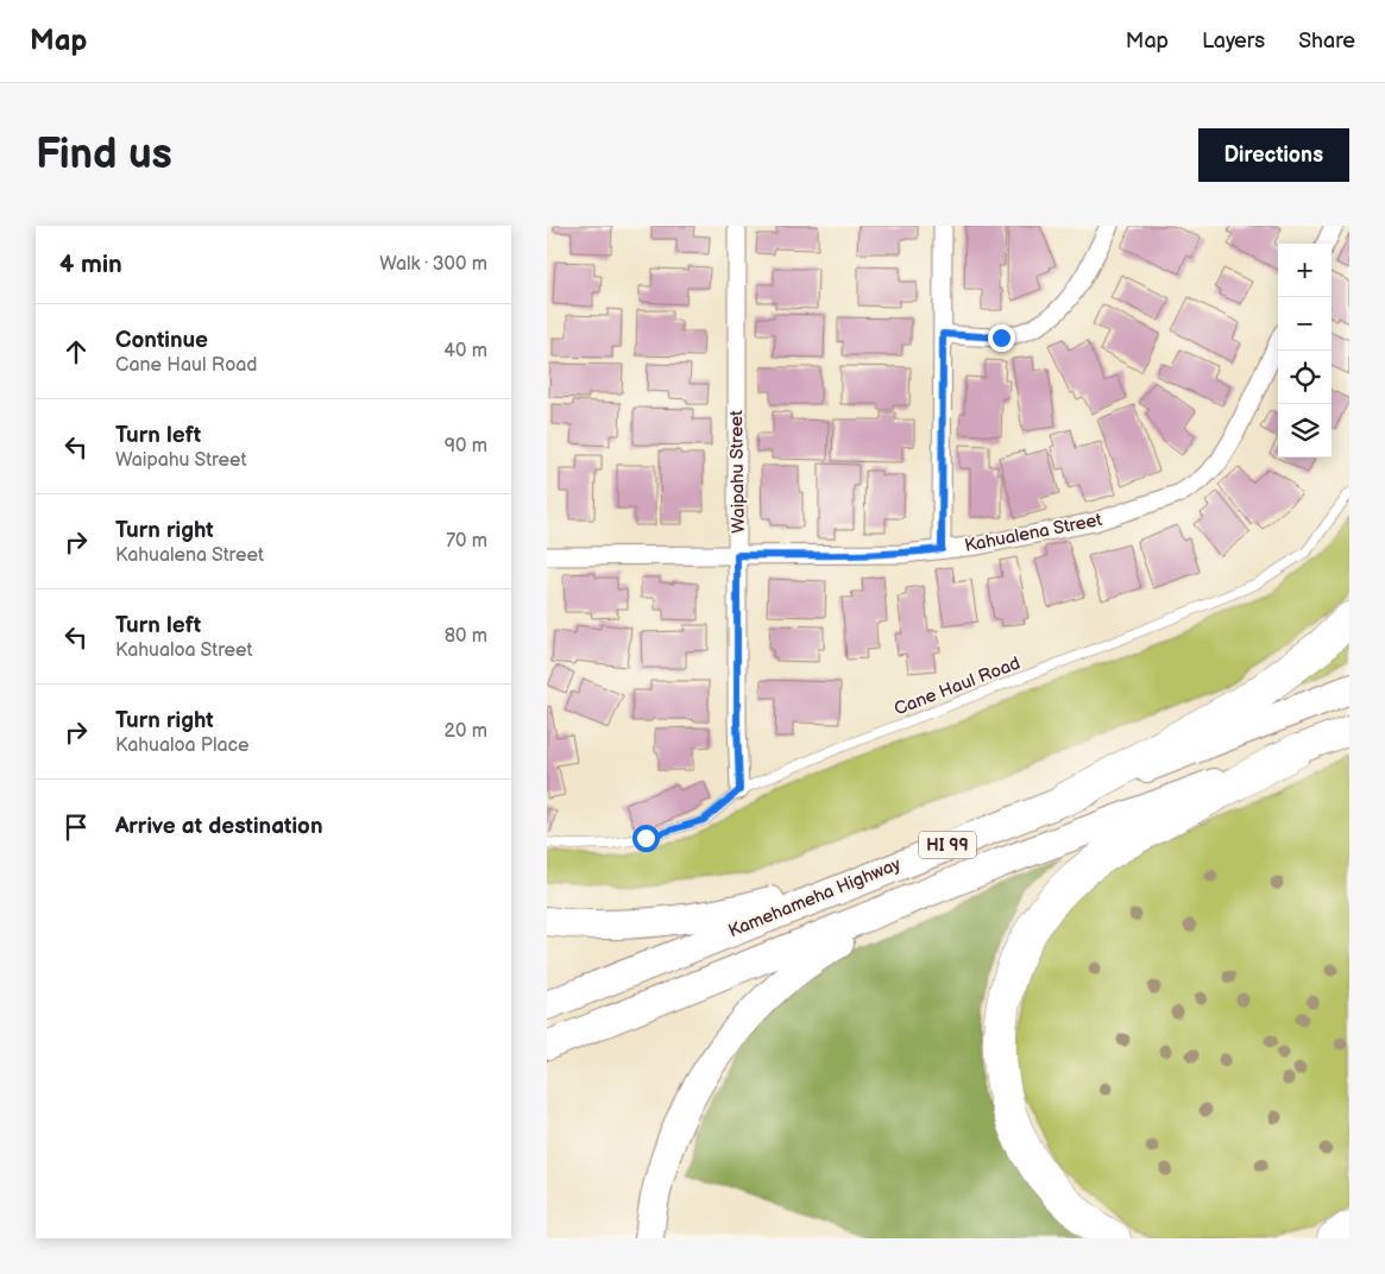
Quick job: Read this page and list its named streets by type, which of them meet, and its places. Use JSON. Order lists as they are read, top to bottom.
{
  "streets": {
    "main road": ["HI 99", "Kamehameha Highway"],
    "street": ["Waipahu Street", "Kahualena Street"],
    "lane": ["Cane Haul Road"]
  },
  "crossings": [
    ["Waipahu Street", "Kahualena Street"],
    ["Waipahu Street", "Cane Haul Road"]
  ],
  "page": {
    "header": "Map",
    "nav": ["Map", "Layers", "Share"],
    "buttons": "Directions",
    "title": "Find us",
    "heading": ["4 min", "Walk · 300 m"],
    "map_buttons": ["+", "−"],
    "list": [
      ["Continue", "Cane Haul Road", "40 m"],
      ["Turn left", "Waipahu Street", "90 m"],
      ["Turn right", "Kahualena Street", "70 m"],
      ["Turn left", "Kahualoa Street", "80 m"],
      ["Turn right", "Kahualoa Place", "20 m"],
      "Arrive at destination"
    ]
  }
}
